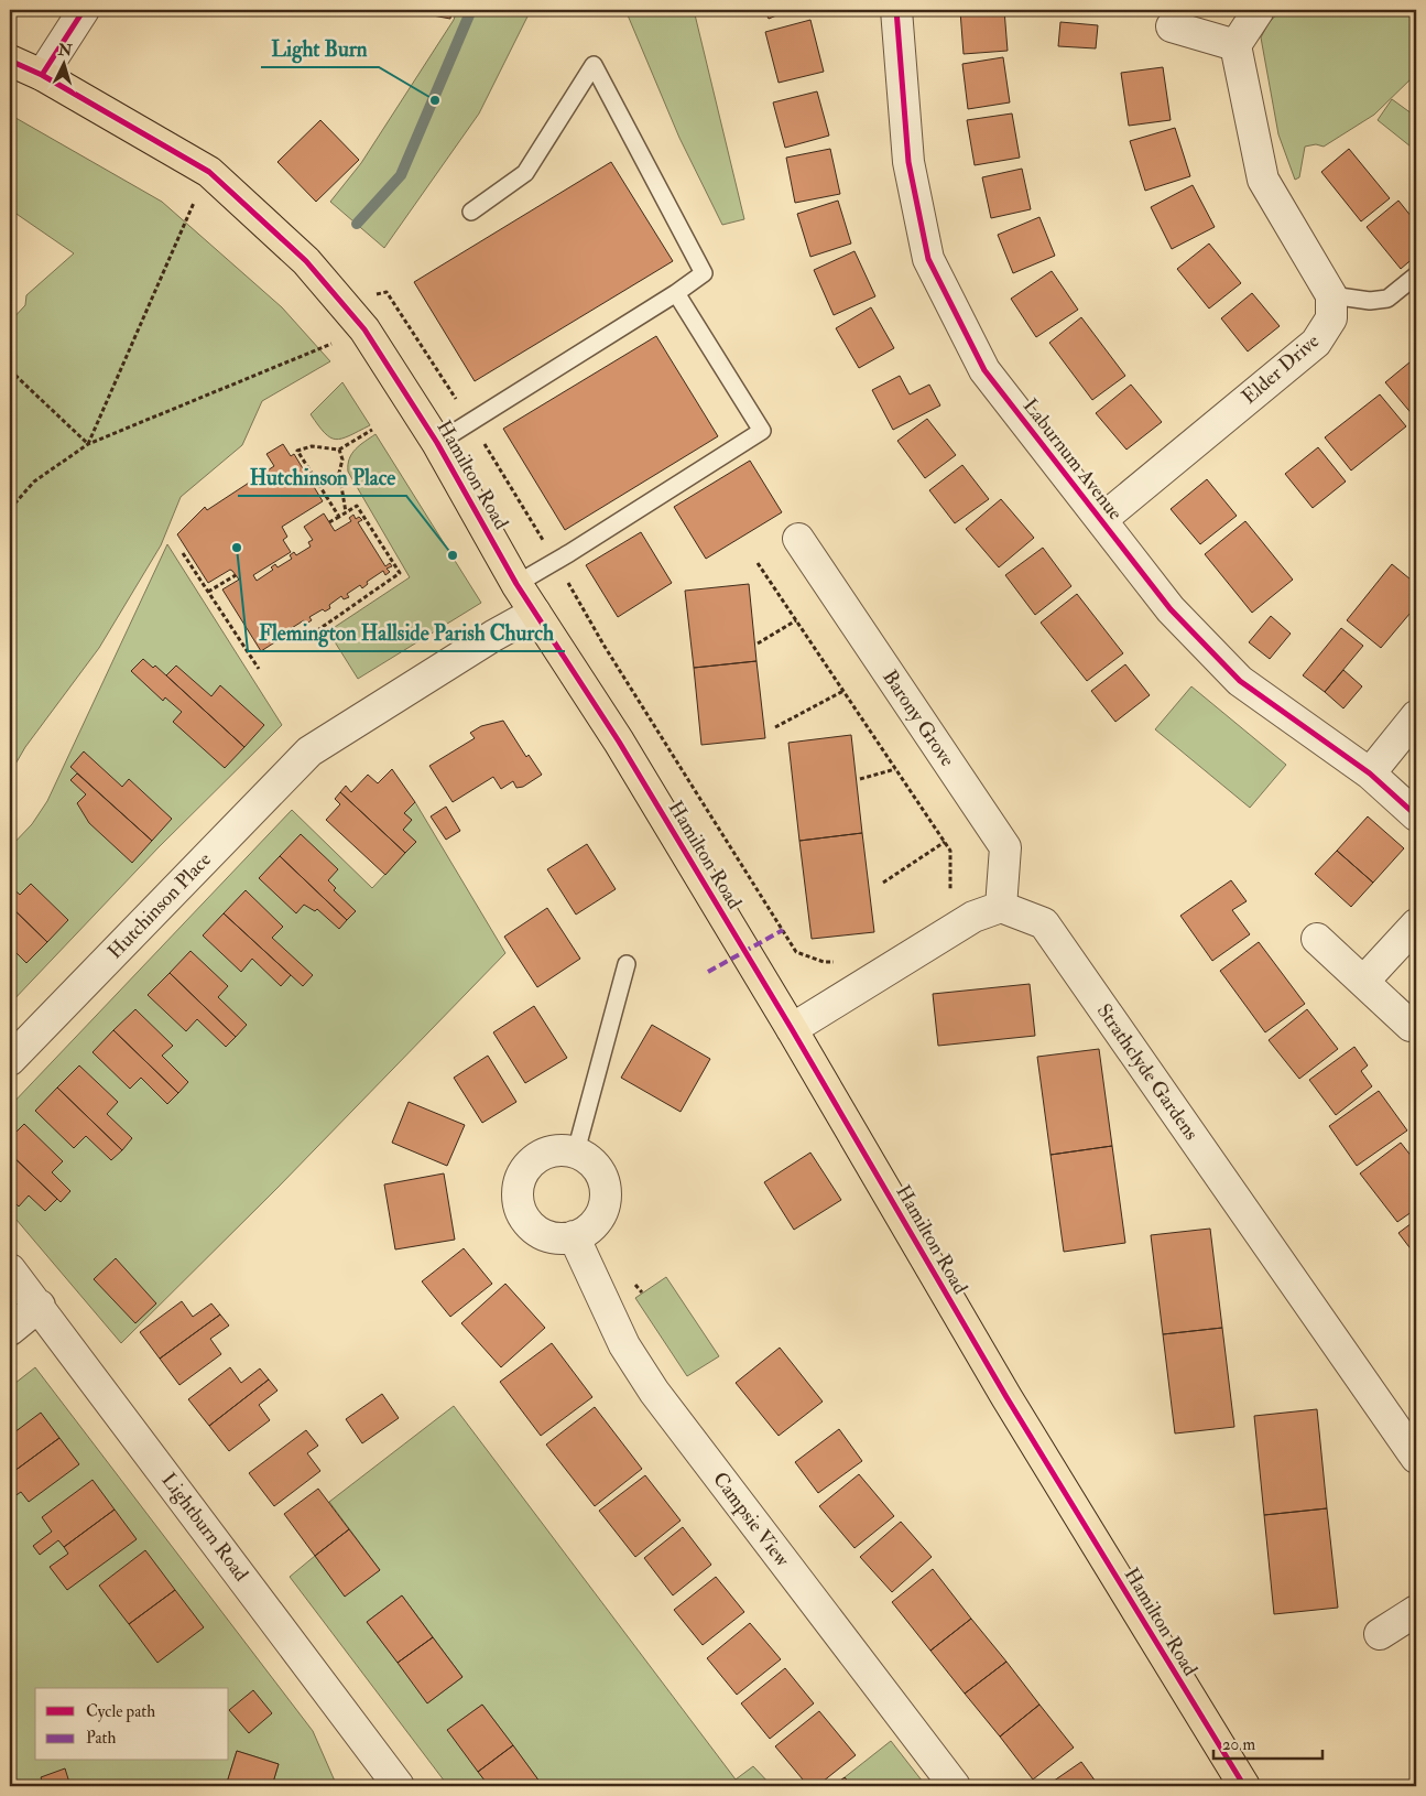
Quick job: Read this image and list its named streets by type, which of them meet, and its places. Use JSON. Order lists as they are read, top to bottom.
{
  "streets": {
    "main road": ["Hamilton Road"],
    "street": [
      "Elder Drive",
      "Laburnum Avenue",
      "Barony Grove",
      "Hutchinson Place",
      "Strathclyde Gardens",
      "Campsie View",
      "Lightburn Road"
    ]
  },
  "crossings": [
    ["Elder Drive", "Laburnum Avenue"],
    ["Hamilton Road", "Hutchinson Place"],
    ["Barony Grove", "Strathclyde Gardens"]
  ],
  "places": ["Light Burn", "Flemington Hallside Parish Church", "Hutchinson Place"],
  "legend": ["Cycle path", "Path"],
  "scale_bar": "20 m",
  "north": "top"
}
